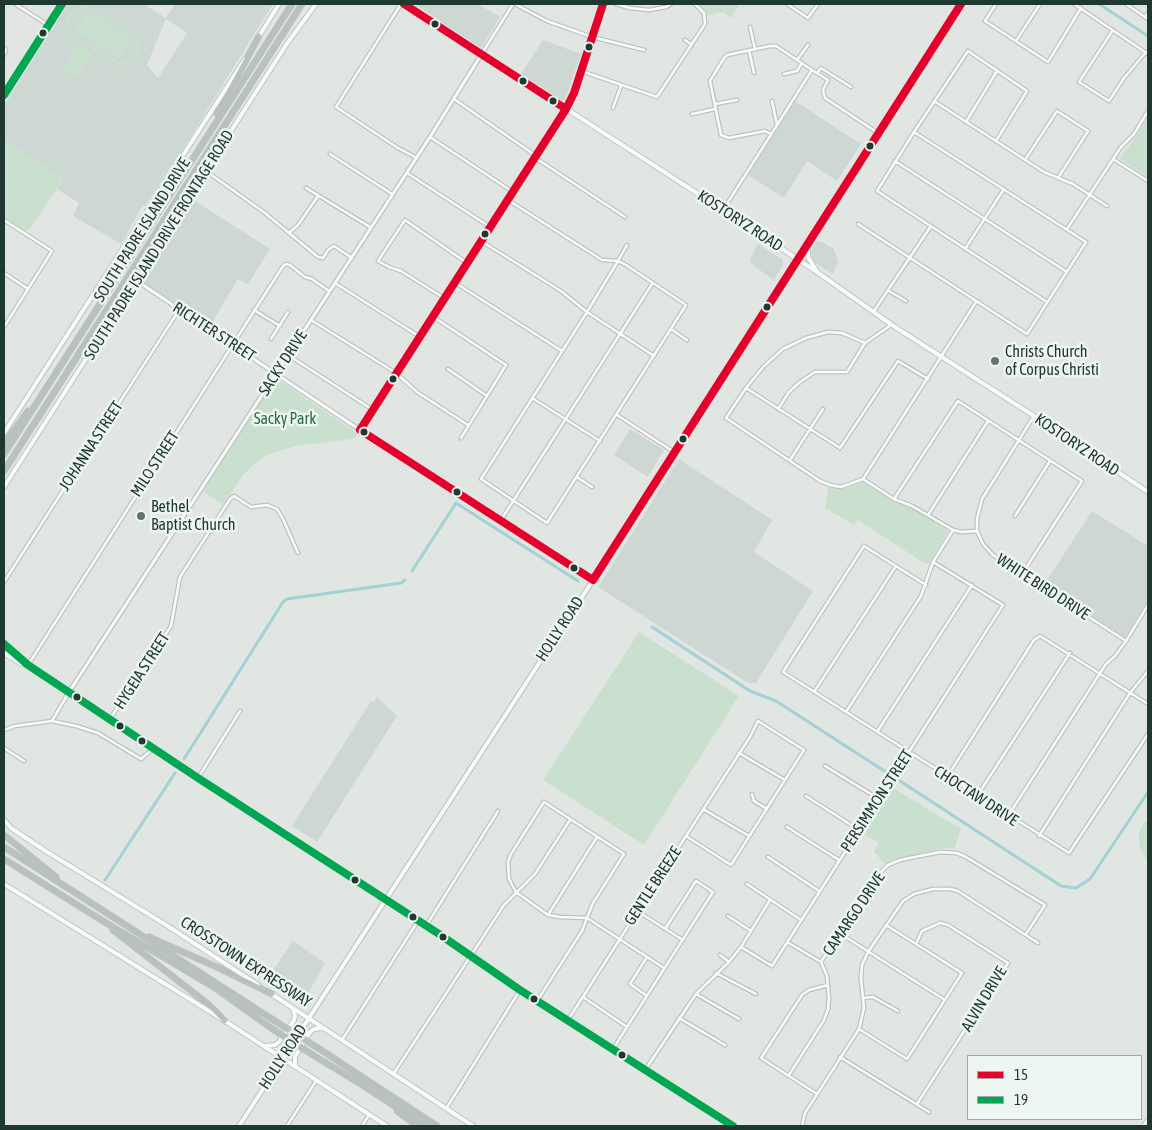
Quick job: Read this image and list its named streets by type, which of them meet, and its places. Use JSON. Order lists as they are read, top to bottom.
{
  "streets": {
    "highway": ["SOUTH PADRE ISLAND DRIVE", "CROSSTOWN EXPRESSWAY"],
    "main road": ["KOSTORYZ ROAD", "SOUTH PADRE ISLAND DRIVE FRONTAGE ROAD", "HOLLY ROAD"],
    "street": [
      "RICHTER STREET",
      "SACKY DRIVE",
      "JOHANNA STREET",
      "MILO STREET",
      "WHITE BIRD DRIVE",
      "HYGEIA STREET",
      "CHOCTAW DRIVE",
      "PERSIMMON STREET",
      "GENTLE BREEZE",
      "CAMARGO DRIVE",
      "ALVIN DRIVE"
    ]
  },
  "crossings": [
    ["KOSTORYZ ROAD", "SACKY DRIVE"],
    ["KOSTORYZ ROAD", "HOLLY ROAD"],
    ["SOUTH PADRE ISLAND DRIVE FRONTAGE ROAD", "RICHTER STREET"],
    ["RICHTER STREET", "SACKY DRIVE"],
    ["RICHTER STREET", "JOHANNA STREET"],
    ["RICHTER STREET", "MILO STREET"],
    ["RICHTER STREET", "HOLLY ROAD"],
    ["SACKY DRIVE", "MILO STREET"],
    ["HOLLY ROAD", "CROSSTOWN EXPRESSWAY"],
    ["CHOCTAW DRIVE", "PERSIMMON STREET"]
  ],
  "parks": ["Sacky Park"],
  "places": ["Christs Church of Corpus Christi", "Bethel Baptist Church"],
  "lines": ["transit line 15", "transit line 19"],
  "legend": ["15", "19"]
}
